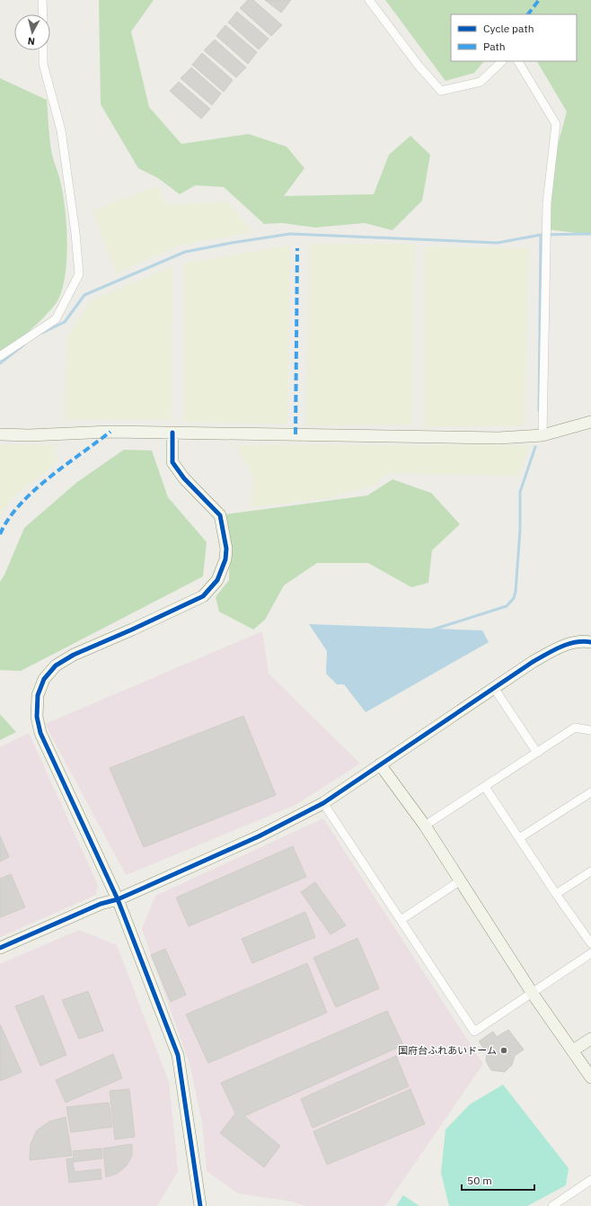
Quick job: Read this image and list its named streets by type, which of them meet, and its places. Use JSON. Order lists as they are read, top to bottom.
{
  "places": ["国府台ふれあいドーム"],
  "legend": ["Cycle path", "Path"],
  "scale_bar": "50 m",
  "north": "bottom"
}
